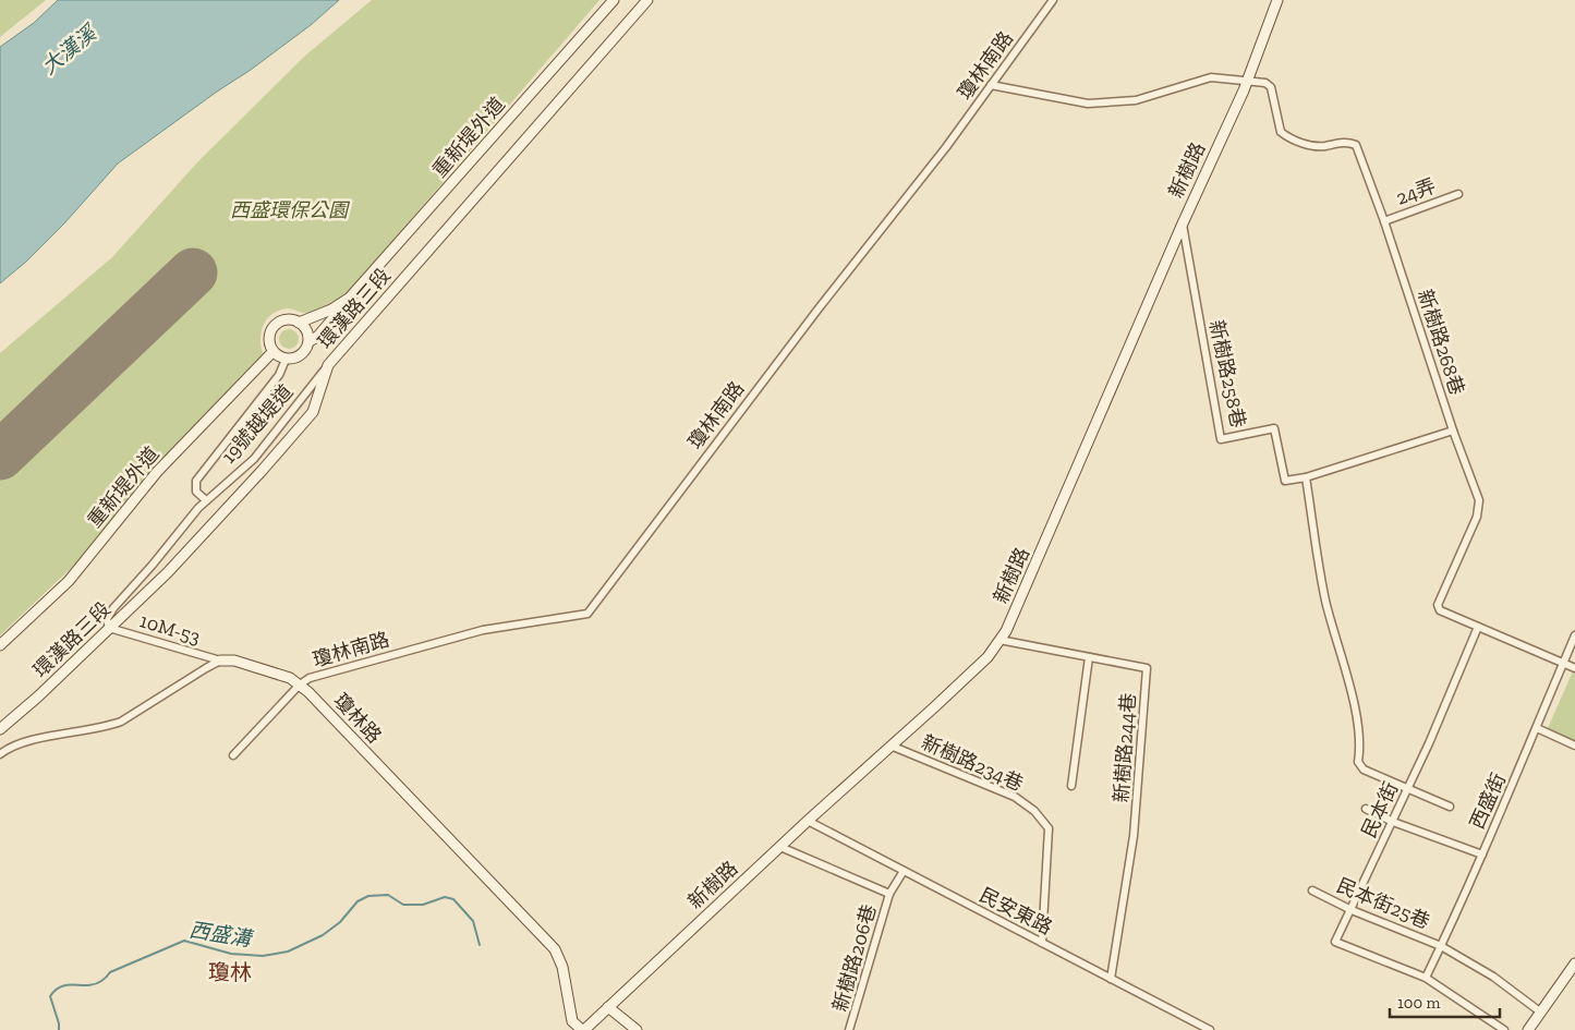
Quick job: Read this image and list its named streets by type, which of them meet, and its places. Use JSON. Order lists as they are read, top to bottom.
{
  "streets": {
    "street": [
      "瓊林南路",
      "重新堤外道",
      "新樹路",
      "24弄",
      "環漢路三段",
      "新樹路268巷",
      "新樹路258巷",
      "19號越堤道",
      "10M-53",
      "瓊林路",
      "新樹路244巷",
      "新樹路234巷",
      "西盛街",
      "民本街",
      "民本街25巷",
      "民安東路",
      "新樹路206巷"
    ]
  },
  "crossings": [
    ["瓊林南路", "瓊林路"],
    ["重新堤外道", "19號越堤道"],
    ["新樹路", "新樹路268巷"],
    ["新樹路", "新樹路258巷"],
    ["新樹路", "瓊林路"],
    ["新樹路", "新樹路244巷"],
    ["新樹路", "新樹路234巷"],
    ["新樹路", "民安東路"],
    ["新樹路", "新樹路206巷"],
    ["24弄", "新樹路268巷"],
    ["環漢路三段", "19號越堤道"],
    ["環漢路三段", "10M-53"],
    ["新樹路268巷", "民本街"],
    ["19號越堤道", "10M-53"],
    ["10M-53", "瓊林路"],
    ["新樹路244巷", "民安東路"],
    ["新樹路234巷", "民安東路"],
    ["西盛街", "民本街"],
    ["西盛街", "民本街25巷"],
    ["民本街", "民本街25巷"],
    ["民安東路", "新樹路206巷"]
  ],
  "districts": ["瓊林"],
  "water": ["大漢溪", "西盛溝"],
  "parks": ["西盛環保公園"],
  "scale_bar": "100 m"
}
